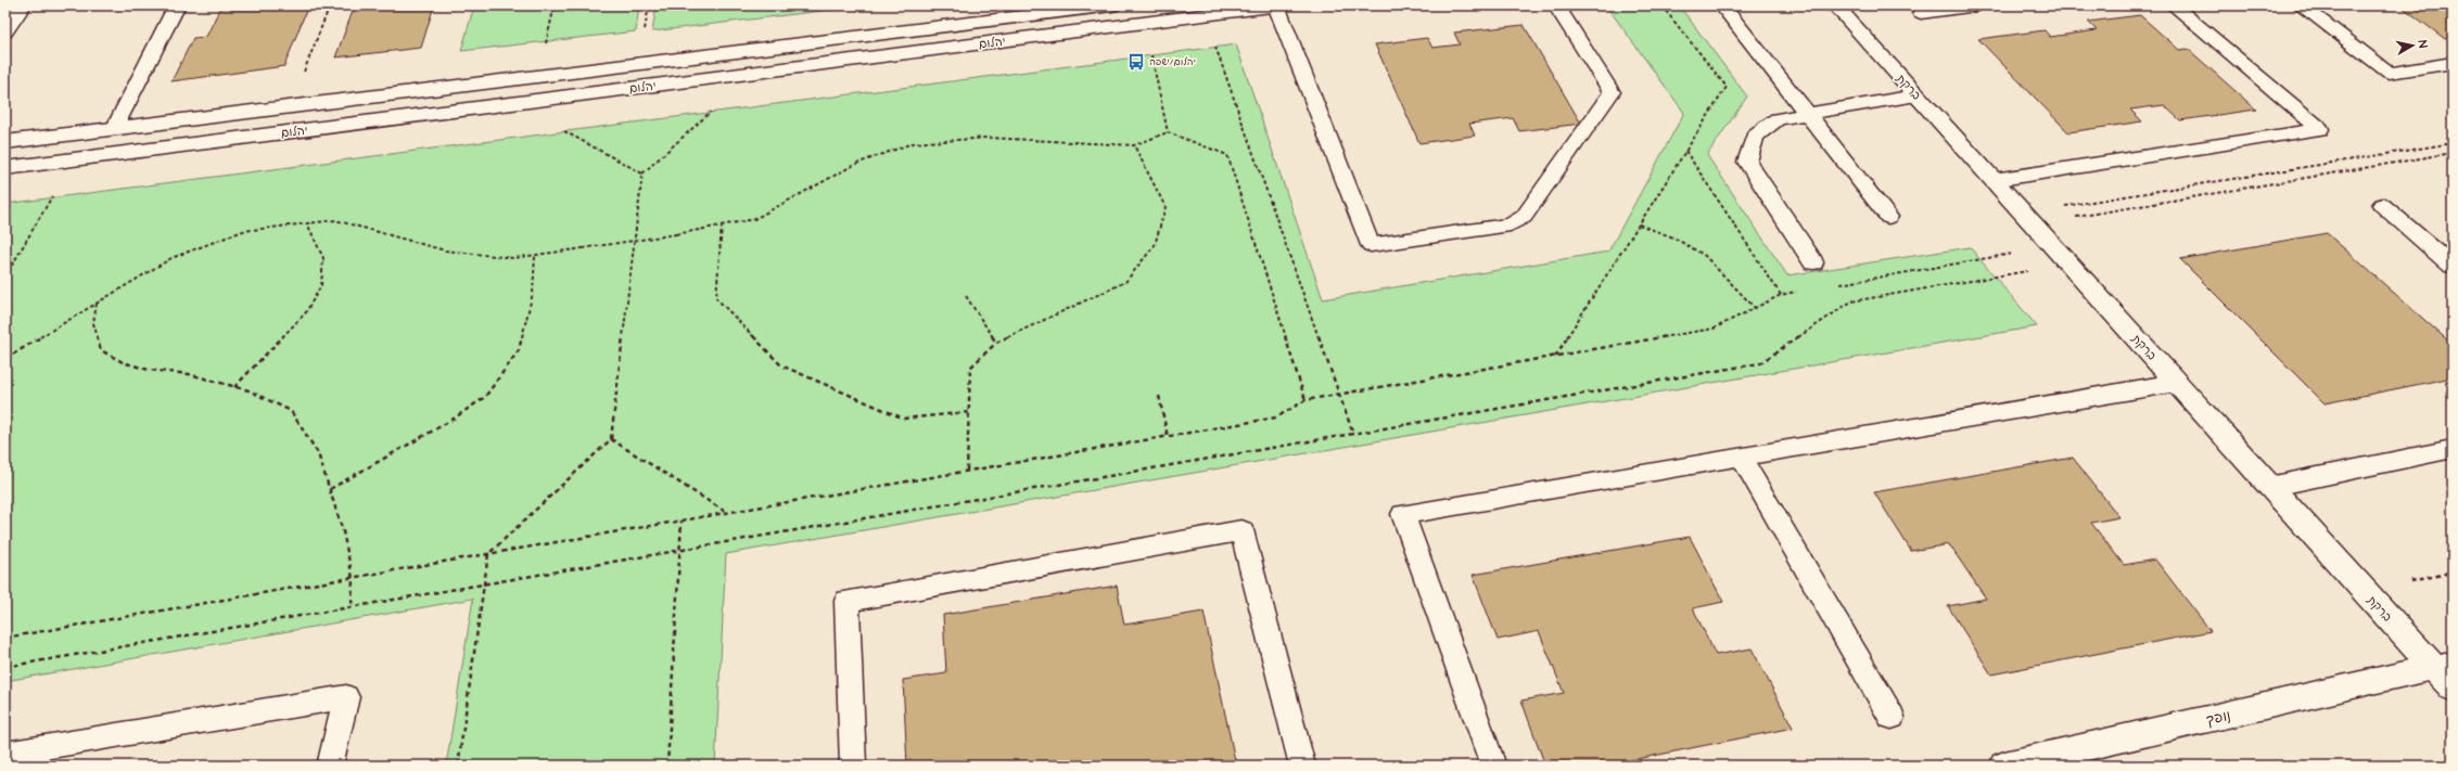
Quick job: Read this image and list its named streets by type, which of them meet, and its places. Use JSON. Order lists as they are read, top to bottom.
{
  "streets": {
    "street": ["יהלום", "ברקת", "נופך"]
  },
  "crossings": [
    ["ברקת", "נופך"]
  ],
  "places": {
    "bus stop": ["יהלום/ישפה"]
  },
  "north": "right"
}
